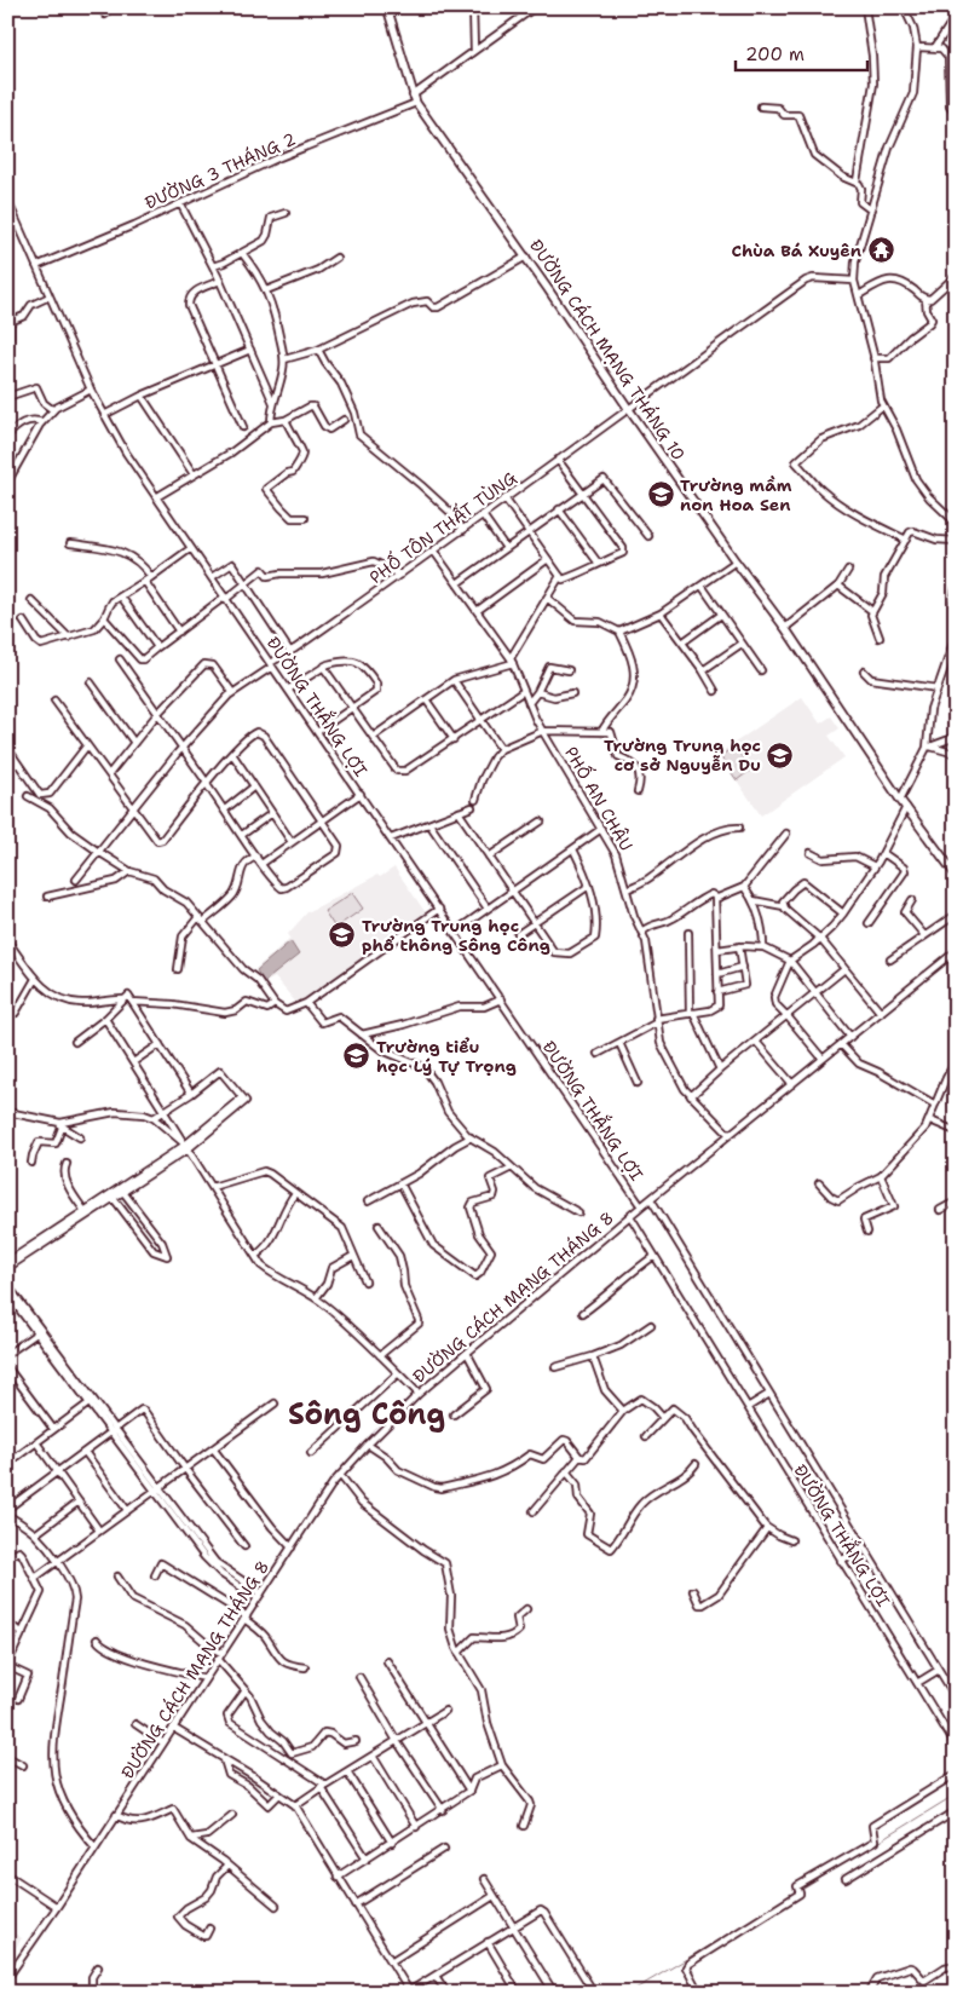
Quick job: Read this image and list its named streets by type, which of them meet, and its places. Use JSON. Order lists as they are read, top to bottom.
{
  "streets": {
    "main road": ["ĐƯỜNG CÁCH MẠNG THÁNG 10"],
    "street": [
      "ĐƯỜNG 3 THÁNG 2",
      "PHỐ TÔN THẤT TÙNG",
      "ĐƯỜNG THẮNG LỢI",
      "PHỐ AN CHÂU",
      "ĐƯỜNG CÁCH MẠNG THÁNG 8"
    ]
  },
  "crossings": [
    ["ĐƯỜNG 3 THÁNG 2", "ĐƯỜNG CÁCH MẠNG THÁNG 10"],
    ["ĐƯỜNG 3 THÁNG 2", "ĐƯỜNG THẮNG LỢI"],
    ["ĐƯỜNG CÁCH MẠNG THÁNG 10", "PHỐ TÔN THẤT TÙNG"],
    ["PHỐ TÔN THẤT TÙNG", "ĐƯỜNG THẮNG LỢI"],
    ["PHỐ TÔN THẤT TÙNG", "PHỐ AN CHÂU"],
    ["ĐƯỜNG THẮNG LỢI", "ĐƯỜNG CÁCH MẠNG THÁNG 8"],
    ["PHỐ AN CHÂU", "ĐƯỜNG CÁCH MẠNG THÁNG 8"]
  ],
  "districts": ["Sông Công"],
  "places": {
    "temple": ["Chùa Bá Xuyên"],
    "school or university": [
      "Trường mầm non Hoa Sen",
      "Trường Trung học cơ sở Nguyễn Du",
      "Trường Trung học phổ thông Sông Công",
      "Trường tiểu học Lý Tự Trọng"
    ]
  },
  "scale_bar": "200 m"
}
